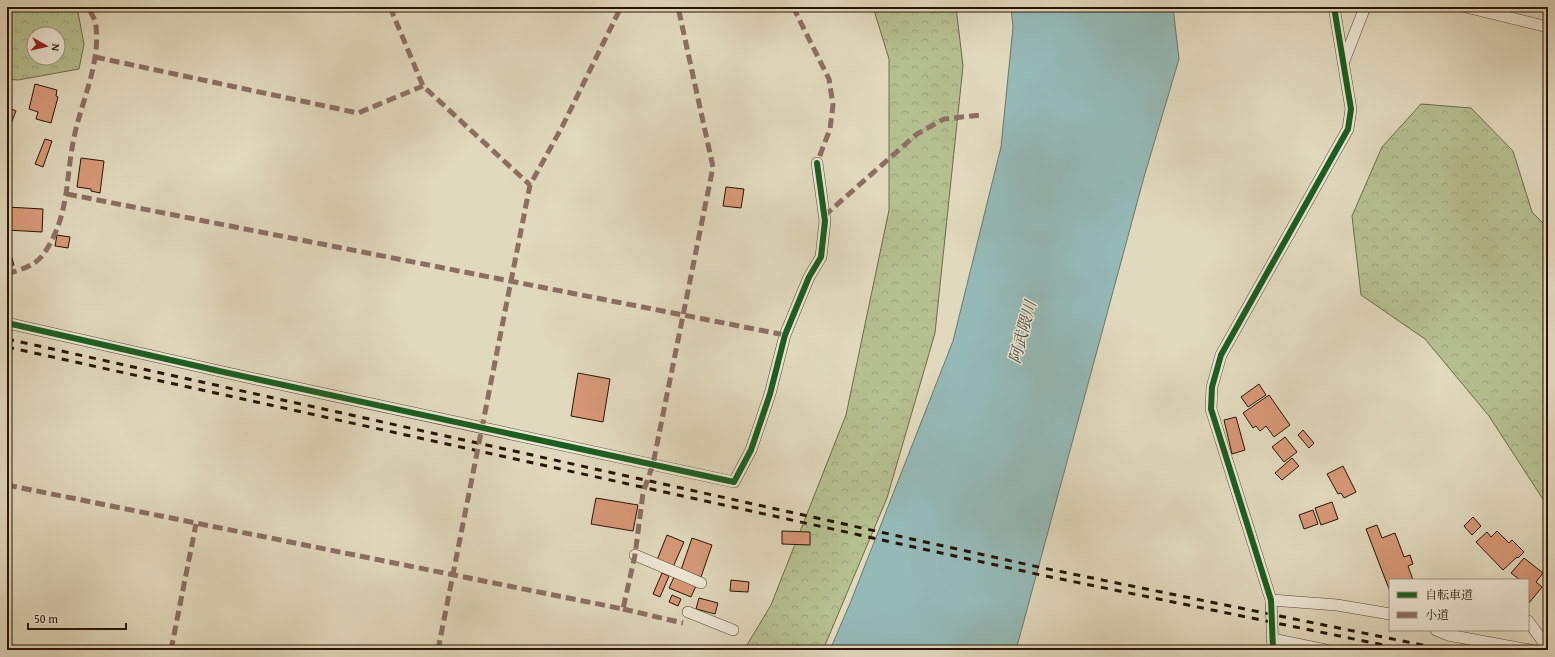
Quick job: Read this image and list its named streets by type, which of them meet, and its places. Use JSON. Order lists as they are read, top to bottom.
{
  "water": ["阿武隈川"],
  "legend": ["自転車道", "小道"],
  "scale_bar": "50 m",
  "north": "right"
}
